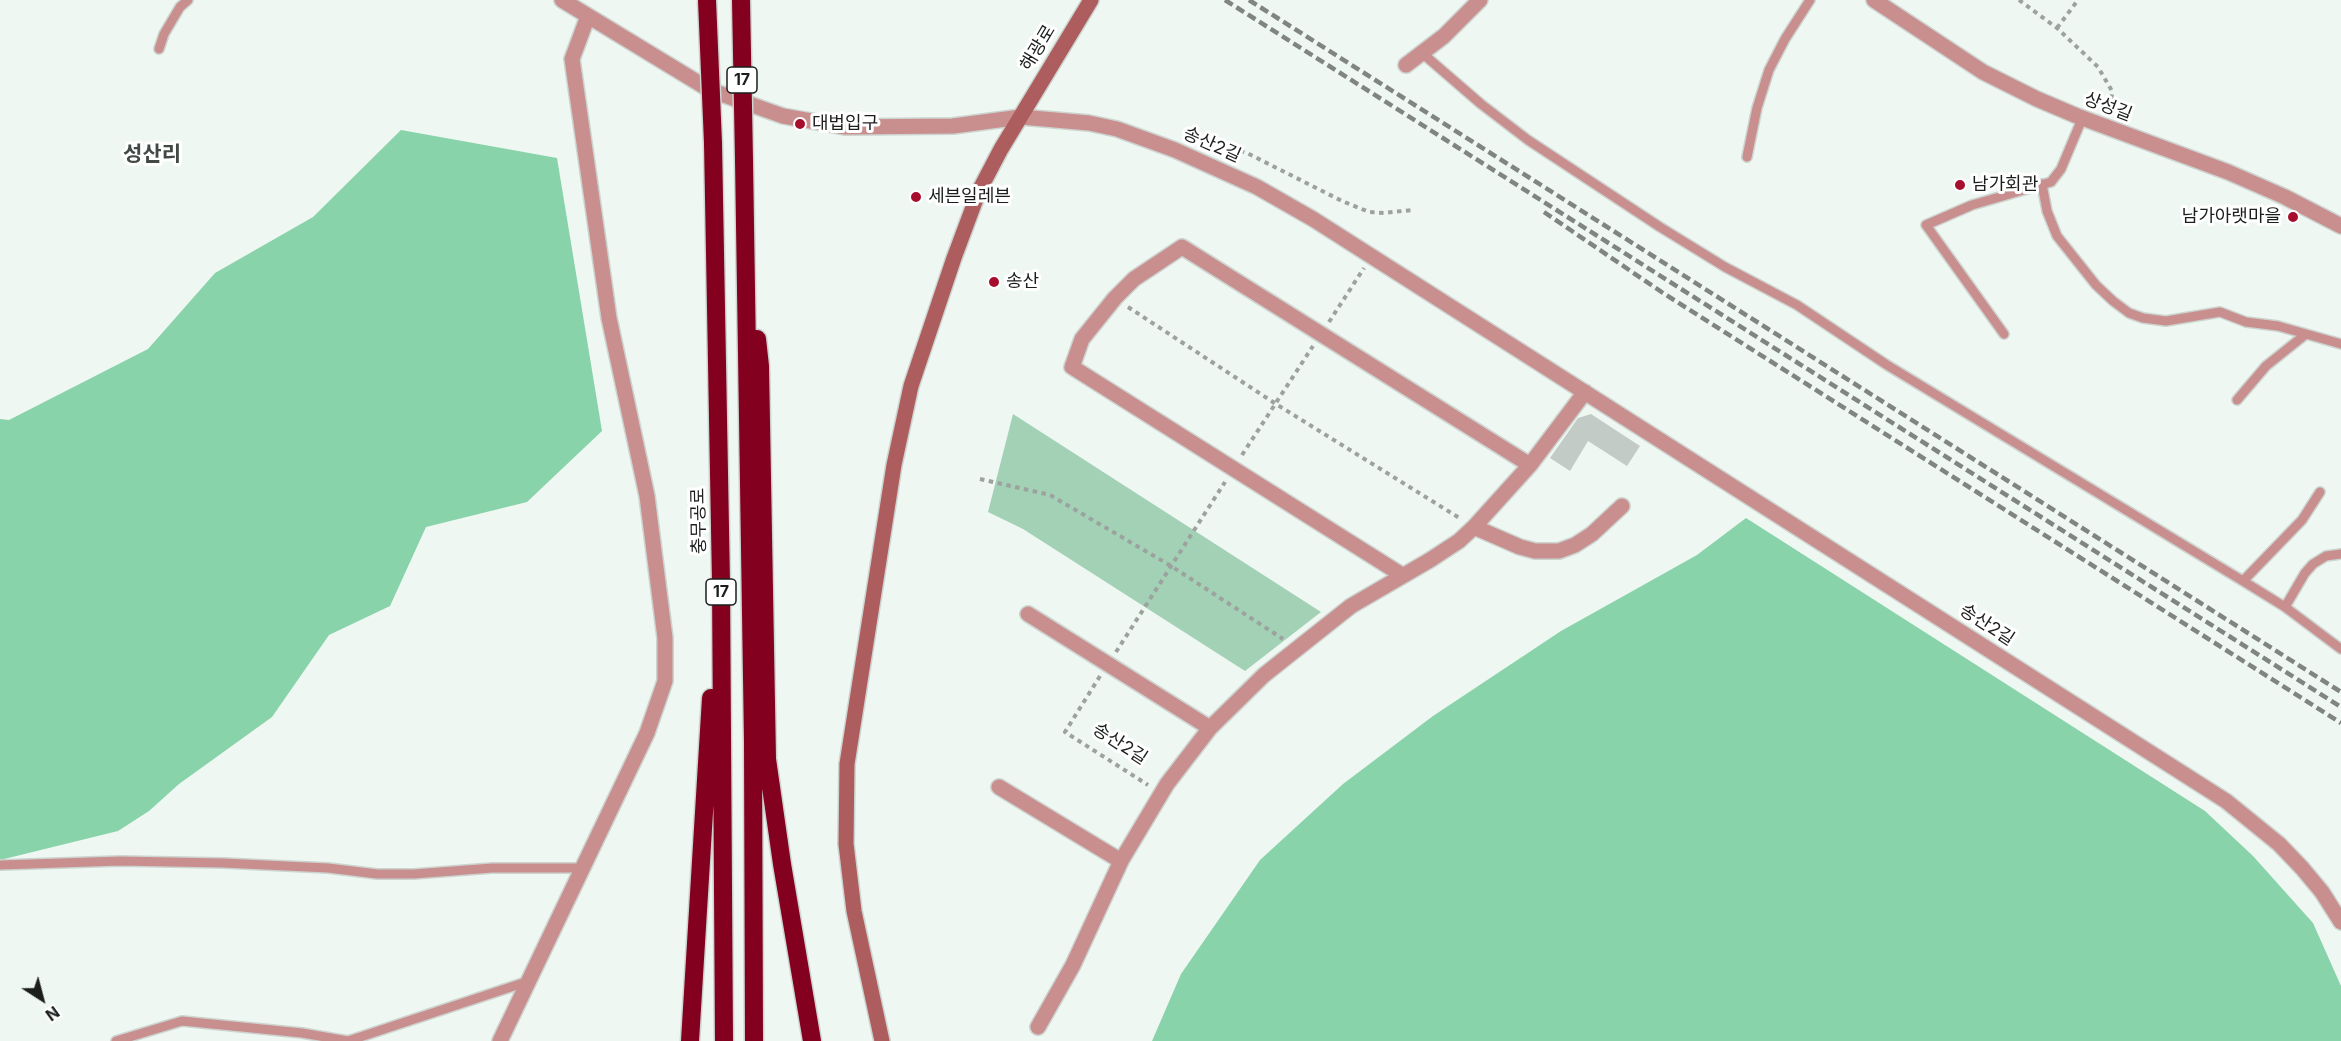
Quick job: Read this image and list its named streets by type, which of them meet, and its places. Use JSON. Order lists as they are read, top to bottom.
{
  "streets": {
    "highway": ["17", "충무공로"],
    "main road": ["해광로"],
    "street": ["상성길", "송산2길"]
  },
  "crossings": [
    ["해광로", "송산2길"]
  ],
  "districts": ["성산리"],
  "places": [
    "대법입구",
    "남가회관",
    "세븐일레븐",
    "남가아랫마을",
    "송산"
  ],
  "north": "bottom right"
}
